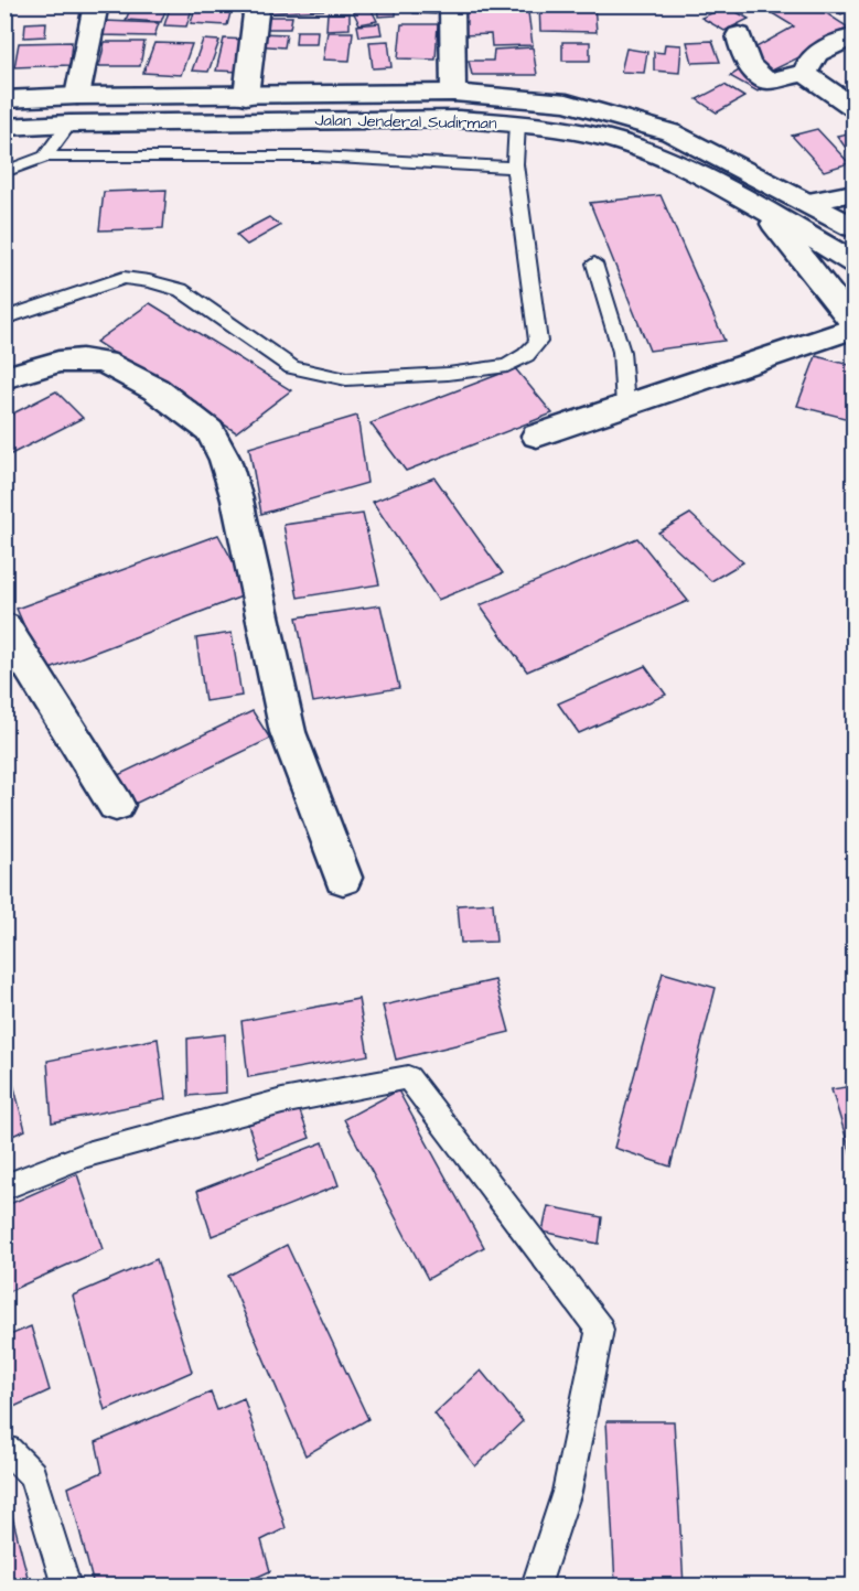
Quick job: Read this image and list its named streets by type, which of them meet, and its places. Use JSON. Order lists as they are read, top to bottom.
{
  "streets": {
    "main road": ["Jalan Jenderal Sudirman"]
  }
}
